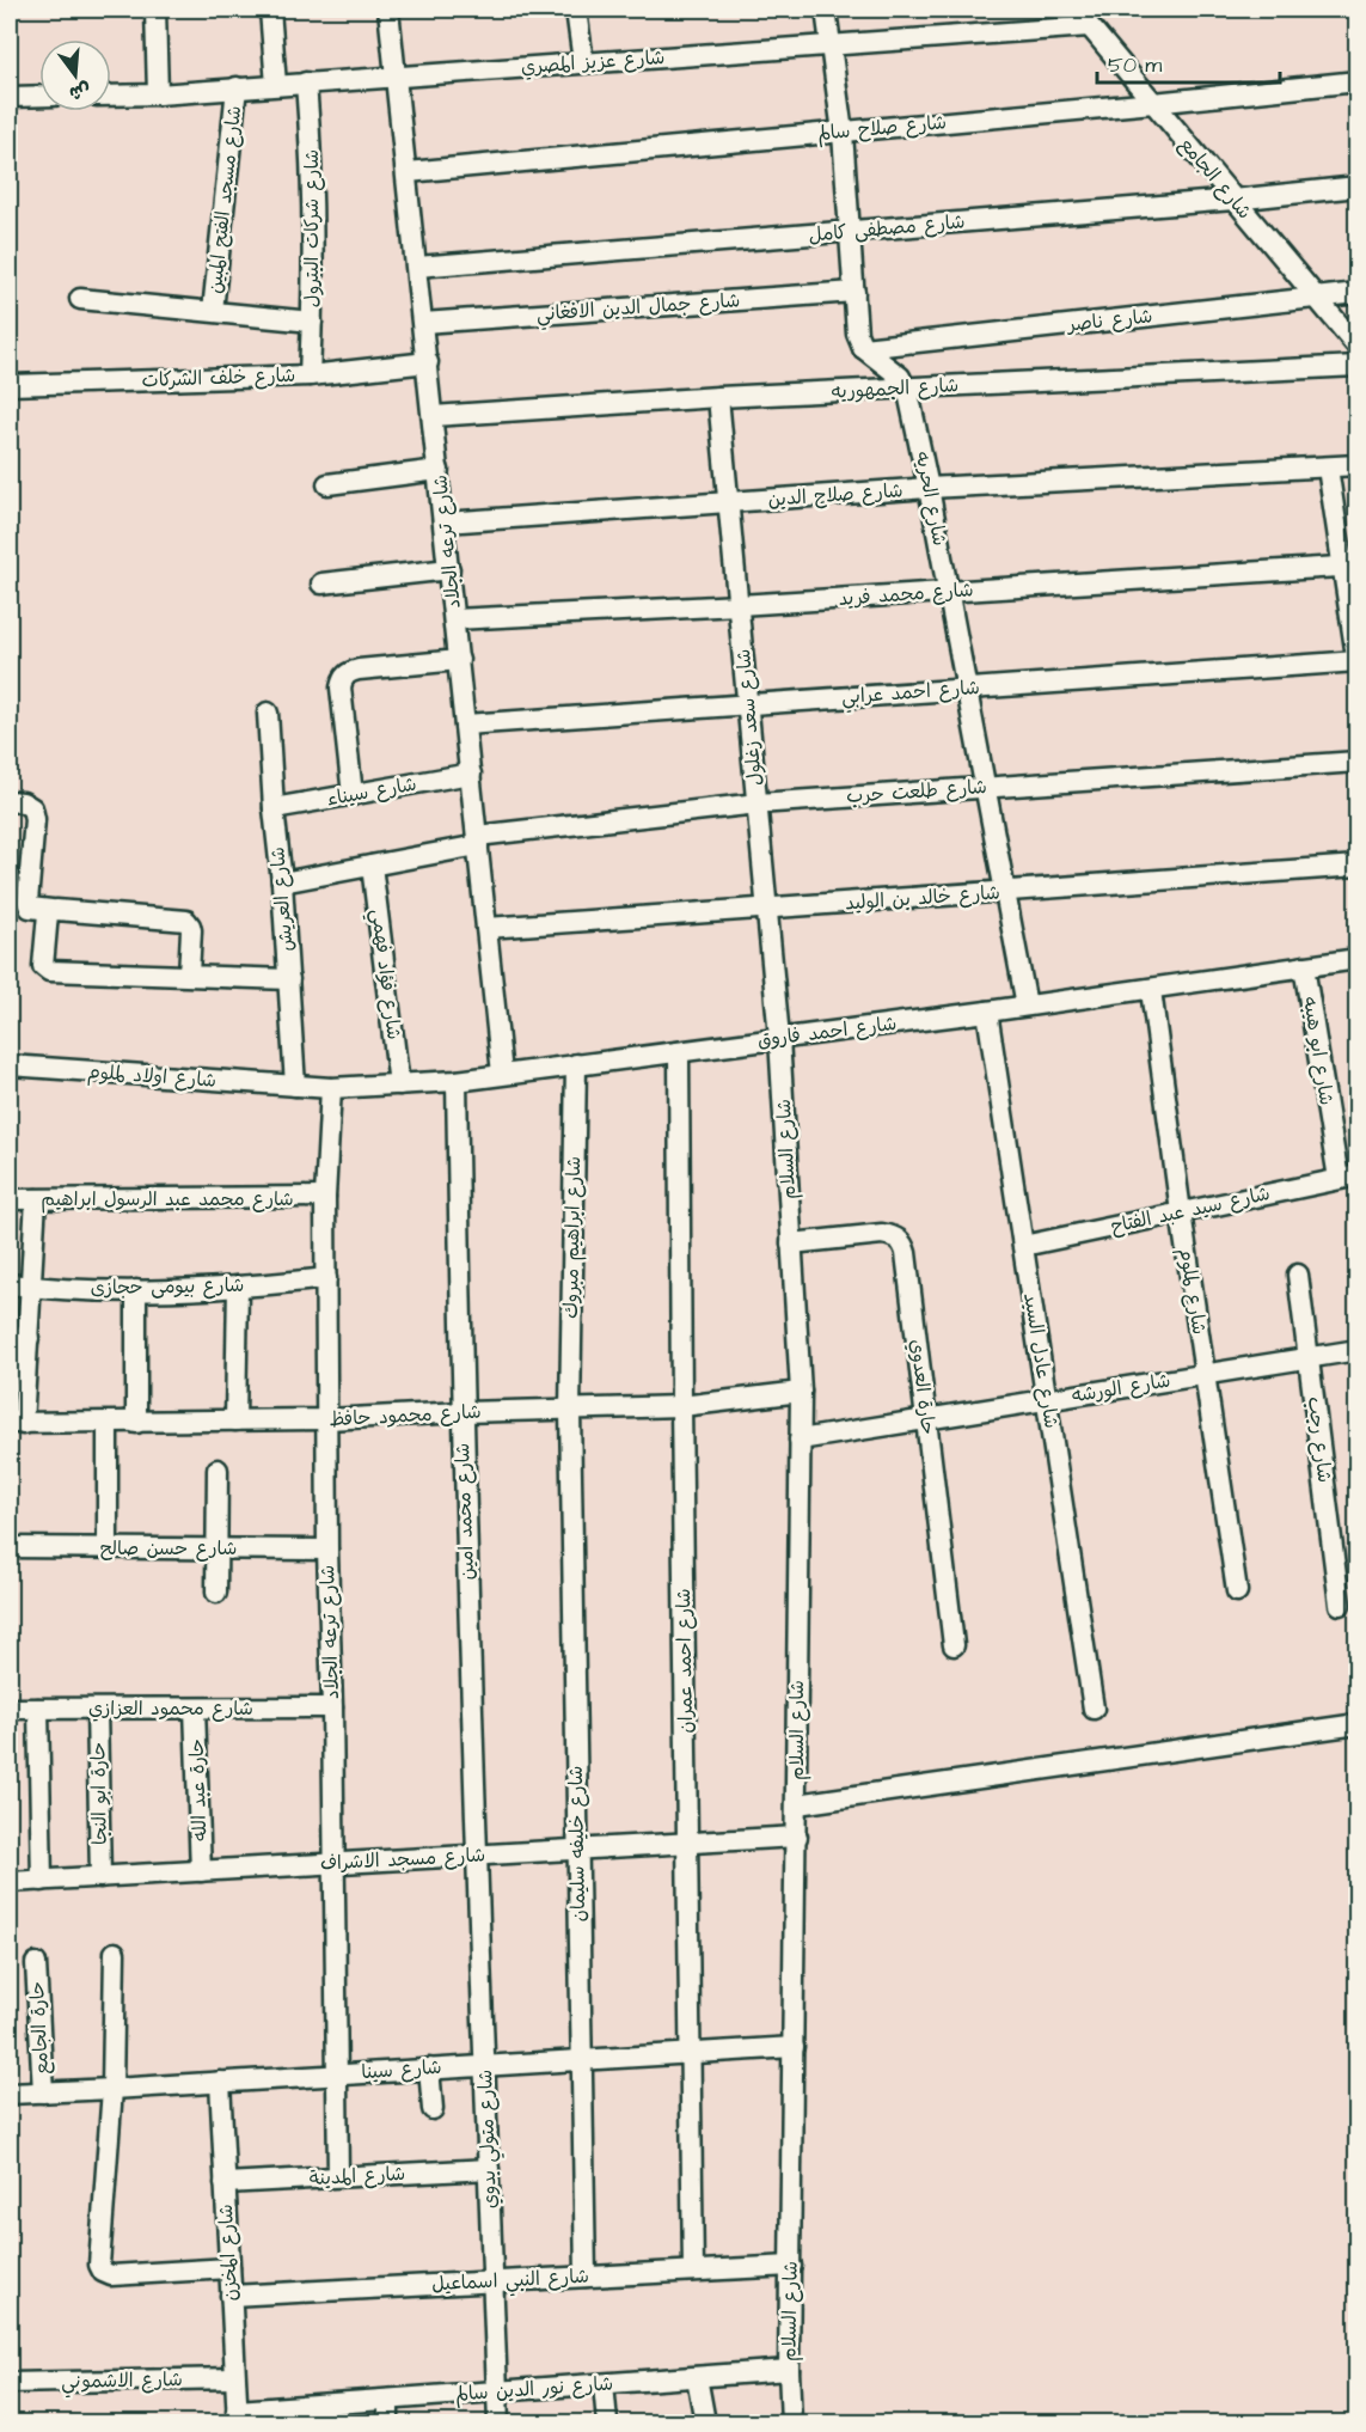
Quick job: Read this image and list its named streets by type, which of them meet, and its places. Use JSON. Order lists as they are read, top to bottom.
{
  "streets": {
    "street": [
      "شارع عزيز المصري",
      "شارع صلاح سالم",
      "شارع الجامع",
      "شارع مسجد الفتح المبين",
      "شارع شركات البترول",
      "شارع مصطفى كامل",
      "شارع جمال الدين الافغاني",
      "شارع ناصر",
      "شارع خلف الشركات",
      "شارع الجمهوريه",
      "شارع صلاح الدين",
      "شارع الحريه",
      "شارع ترعه الجلاد",
      "شارع محمد فريد",
      "شارع احمد عرابي",
      "شارع سعد زغلول",
      "شارع سيناء",
      "شارع طلعت حرب",
      "شارع خالد بن الوليد",
      "شارع العريش",
      "شارع فؤاد فهمي",
      "شارع احمد فاروق",
      "شارع ابو هيبه",
      "شارع اولاد لملوم",
      "شارع السلام",
      "شارع محمد عبد الرسول ابراهيم",
      "شارع سيد عبد الفتاح",
      "شارع ابراهيم مبروك",
      "شارع بيومى حجازى",
      "شارع لملوم",
      "شارع عادل السيد",
      "حارة العدوي",
      "شارع الورشه",
      "شارع محمود حافظ",
      "شارع رجب",
      "شارع محمد امين",
      "شارع حسن صالح",
      "شارع احمد عمران",
      "شارع محمود العزازي",
      "حارة عبد الله",
      "حارة ابو النجا",
      "شارع خليفه سليمان",
      "شارع مسجد الاشراف",
      "حارة الجامع",
      "شارع سينا",
      "شارع متولي بدوي",
      "شارع المدينة",
      "شارع المخزن",
      "شارع النبي اسماعيل",
      "شارع الاشموني",
      "شارع نور الدين سالم"
    ]
  },
  "crossings": [
    ["شارع عزيز المصري", "شارع الجامع"],
    ["شارع عزيز المصري", "شارع مسجد الفتح المبين"],
    ["شارع عزيز المصري", "شارع شركات البترول"],
    ["شارع عزيز المصري", "شارع ترعه الجلاد"],
    ["شارع صلاح سالم", "شارع الجامع"],
    ["شارع صلاح سالم", "شارع ترعه الجلاد"],
    ["شارع الجامع", "شارع مصطفى كامل"],
    ["شارع الجامع", "شارع ناصر"],
    ["شارع شركات البترول", "شارع خلف الشركات"],
    ["شارع مصطفى كامل", "شارع ترعه الجلاد"],
    ["شارع جمال الدين الافغاني", "شارع ترعه الجلاد"],
    ["شارع ناصر", "شارع الحريه"],
    ["شارع خلف الشركات", "شارع ترعه الجلاد"],
    ["شارع الجمهوريه", "شارع الحريه"],
    ["شارع الجمهوريه", "شارع ترعه الجلاد"],
    ["شارع الجمهوريه", "شارع سعد زغلول"],
    ["شارع صلاح الدين", "شارع الحريه"],
    ["شارع صلاح الدين", "شارع ترعه الجلاد"],
    ["شارع صلاح الدين", "شارع سعد زغلول"],
    ["شارع الحريه", "شارع محمد فريد"],
    ["شارع الحريه", "شارع احمد عرابي"],
    ["شارع الحريه", "شارع طلعت حرب"],
    ["شارع الحريه", "شارع خالد بن الوليد"],
    ["شارع الحريه", "شارع احمد فاروق"],
    ["شارع ترعه الجلاد", "شارع محمد فريد"],
    ["شارع ترعه الجلاد", "شارع احمد عرابي"],
    ["شارع ترعه الجلاد", "شارع سيناء"],
    ["شارع ترعه الجلاد", "شارع طلعت حرب"],
    ["شارع ترعه الجلاد", "شارع خالد بن الوليد"],
    ["شارع ترعه الجلاد", "شارع احمد فاروق"],
    ["شارع ترعه الجلاد", "شارع محمد عبد الرسول ابراهيم"],
    ["شارع ترعه الجلاد", "شارع بيومى حجازى"],
    ["شارع ترعه الجلاد", "شارع محمود حافظ"],
    ["شارع ترعه الجلاد", "شارع حسن صالح"],
    ["شارع ترعه الجلاد", "شارع محمود العزازي"],
    ["شارع ترعه الجلاد", "شارع مسجد الاشراف"],
    ["شارع ترعه الجلاد", "شارع سينا"],
    ["شارع ترعه الجلاد", "شارع المدينة"],
    ["شارع محمد فريد", "شارع سعد زغلول"],
    ["شارع احمد عرابي", "شارع سعد زغلول"],
    ["شارع سعد زغلول", "شارع طلعت حرب"],
    ["شارع سعد زغلول", "شارع خالد بن الوليد"],
    ["شارع سعد زغلول", "شارع احمد فاروق"],
    ["شارع سعد زغلول", "شارع السلام"],
    ["شارع سيناء", "شارع العريش"],
    ["شارع طلعت حرب", "شارع العريش"],
    ["شارع طلعت حرب", "شارع فؤاد فهمي"],
    ["شارع العريش", "شارع احمد فاروق"],
    ["شارع العريش", "شارع اولاد لملوم"],
    ["شارع فؤاد فهمي", "شارع احمد فاروق"],
    ["شارع احمد فاروق", "شارع ابو هيبه"],
    ["شارع احمد فاروق", "شارع اولاد لملوم"],
    ["شارع احمد فاروق", "شارع السلام"],
    ["شارع احمد فاروق", "شارع ابراهيم مبروك"],
    ["شارع احمد فاروق", "شارع لملوم"],
    ["شارع احمد فاروق", "شارع عادل السيد"],
    ["شارع احمد فاروق", "شارع محمد امين"],
    ["شارع احمد فاروق", "شارع احمد عمران"],
    ["شارع ابو هيبه", "شارع سيد عبد الفتاح"],
    ["شارع السلام", "حارة العدوي"],
    ["شارع السلام", "شارع الورشه"],
    ["شارع السلام", "شارع محمود حافظ"],
    ["شارع السلام", "شارع مسجد الاشراف"],
    ["شارع السلام", "شارع سينا"],
    ["شارع السلام", "شارع النبي اسماعيل"],
    ["شارع السلام", "شارع نور الدين سالم"],
    ["شارع سيد عبد الفتاح", "شارع لملوم"],
    ["شارع سيد عبد الفتاح", "شارع عادل السيد"],
    ["شارع ابراهيم مبروك", "شارع محمود حافظ"],
    ["شارع ابراهيم مبروك", "شارع خليفه سليمان"],
    ["شارع لملوم", "شارع الورشه"],
    ["شارع عادل السيد", "شارع الورشه"],
    ["حارة العدوي", "شارع الورشه"],
    ["شارع الورشه", "شارع رجب"],
    ["شارع محمود حافظ", "شارع محمد امين"],
    ["شارع محمود حافظ", "شارع احمد عمران"],
    ["شارع محمود حافظ", "شارع خليفه سليمان"],
    ["شارع محمد امين", "شارع مسجد الاشراف"],
    ["شارع محمد امين", "شارع متولي بدوي"],
    ["شارع احمد عمران", "شارع مسجد الاشراف"],
    ["شارع احمد عمران", "شارع سينا"],
    ["شارع احمد عمران", "شارع النبي اسماعيل"],
    ["شارع محمود العزازي", "حارة عبد الله"],
    ["شارع محمود العزازي", "حارة ابو النجا"],
    ["حارة عبد الله", "شارع مسجد الاشراف"],
    ["حارة ابو النجا", "شارع مسجد الاشراف"],
    ["شارع خليفه سليمان", "شارع مسجد الاشراف"],
    ["شارع خليفه سليمان", "شارع سينا"],
    ["شارع خليفه سليمان", "شارع النبي اسماعيل"],
    ["شارع مسجد الاشراف", "شارع متولي بدوي"],
    ["حارة الجامع", "شارع سينا"],
    ["شارع سينا", "شارع متولي بدوي"],
    ["شارع سينا", "شارع المخزن"],
    ["شارع متولي بدوي", "شارع المدينة"],
    ["شارع متولي بدوي", "شارع النبي اسماعيل"],
    ["شارع متولي بدوي", "شارع نور الدين سالم"],
    ["شارع المدينة", "شارع المخزن"],
    ["شارع المخزن", "شارع النبي اسماعيل"],
    ["شارع المخزن", "شارع الاشموني"],
    ["شارع المخزن", "شارع نور الدين سالم"]
  ],
  "scale_bar": "50 m",
  "north": "bottom"
}
